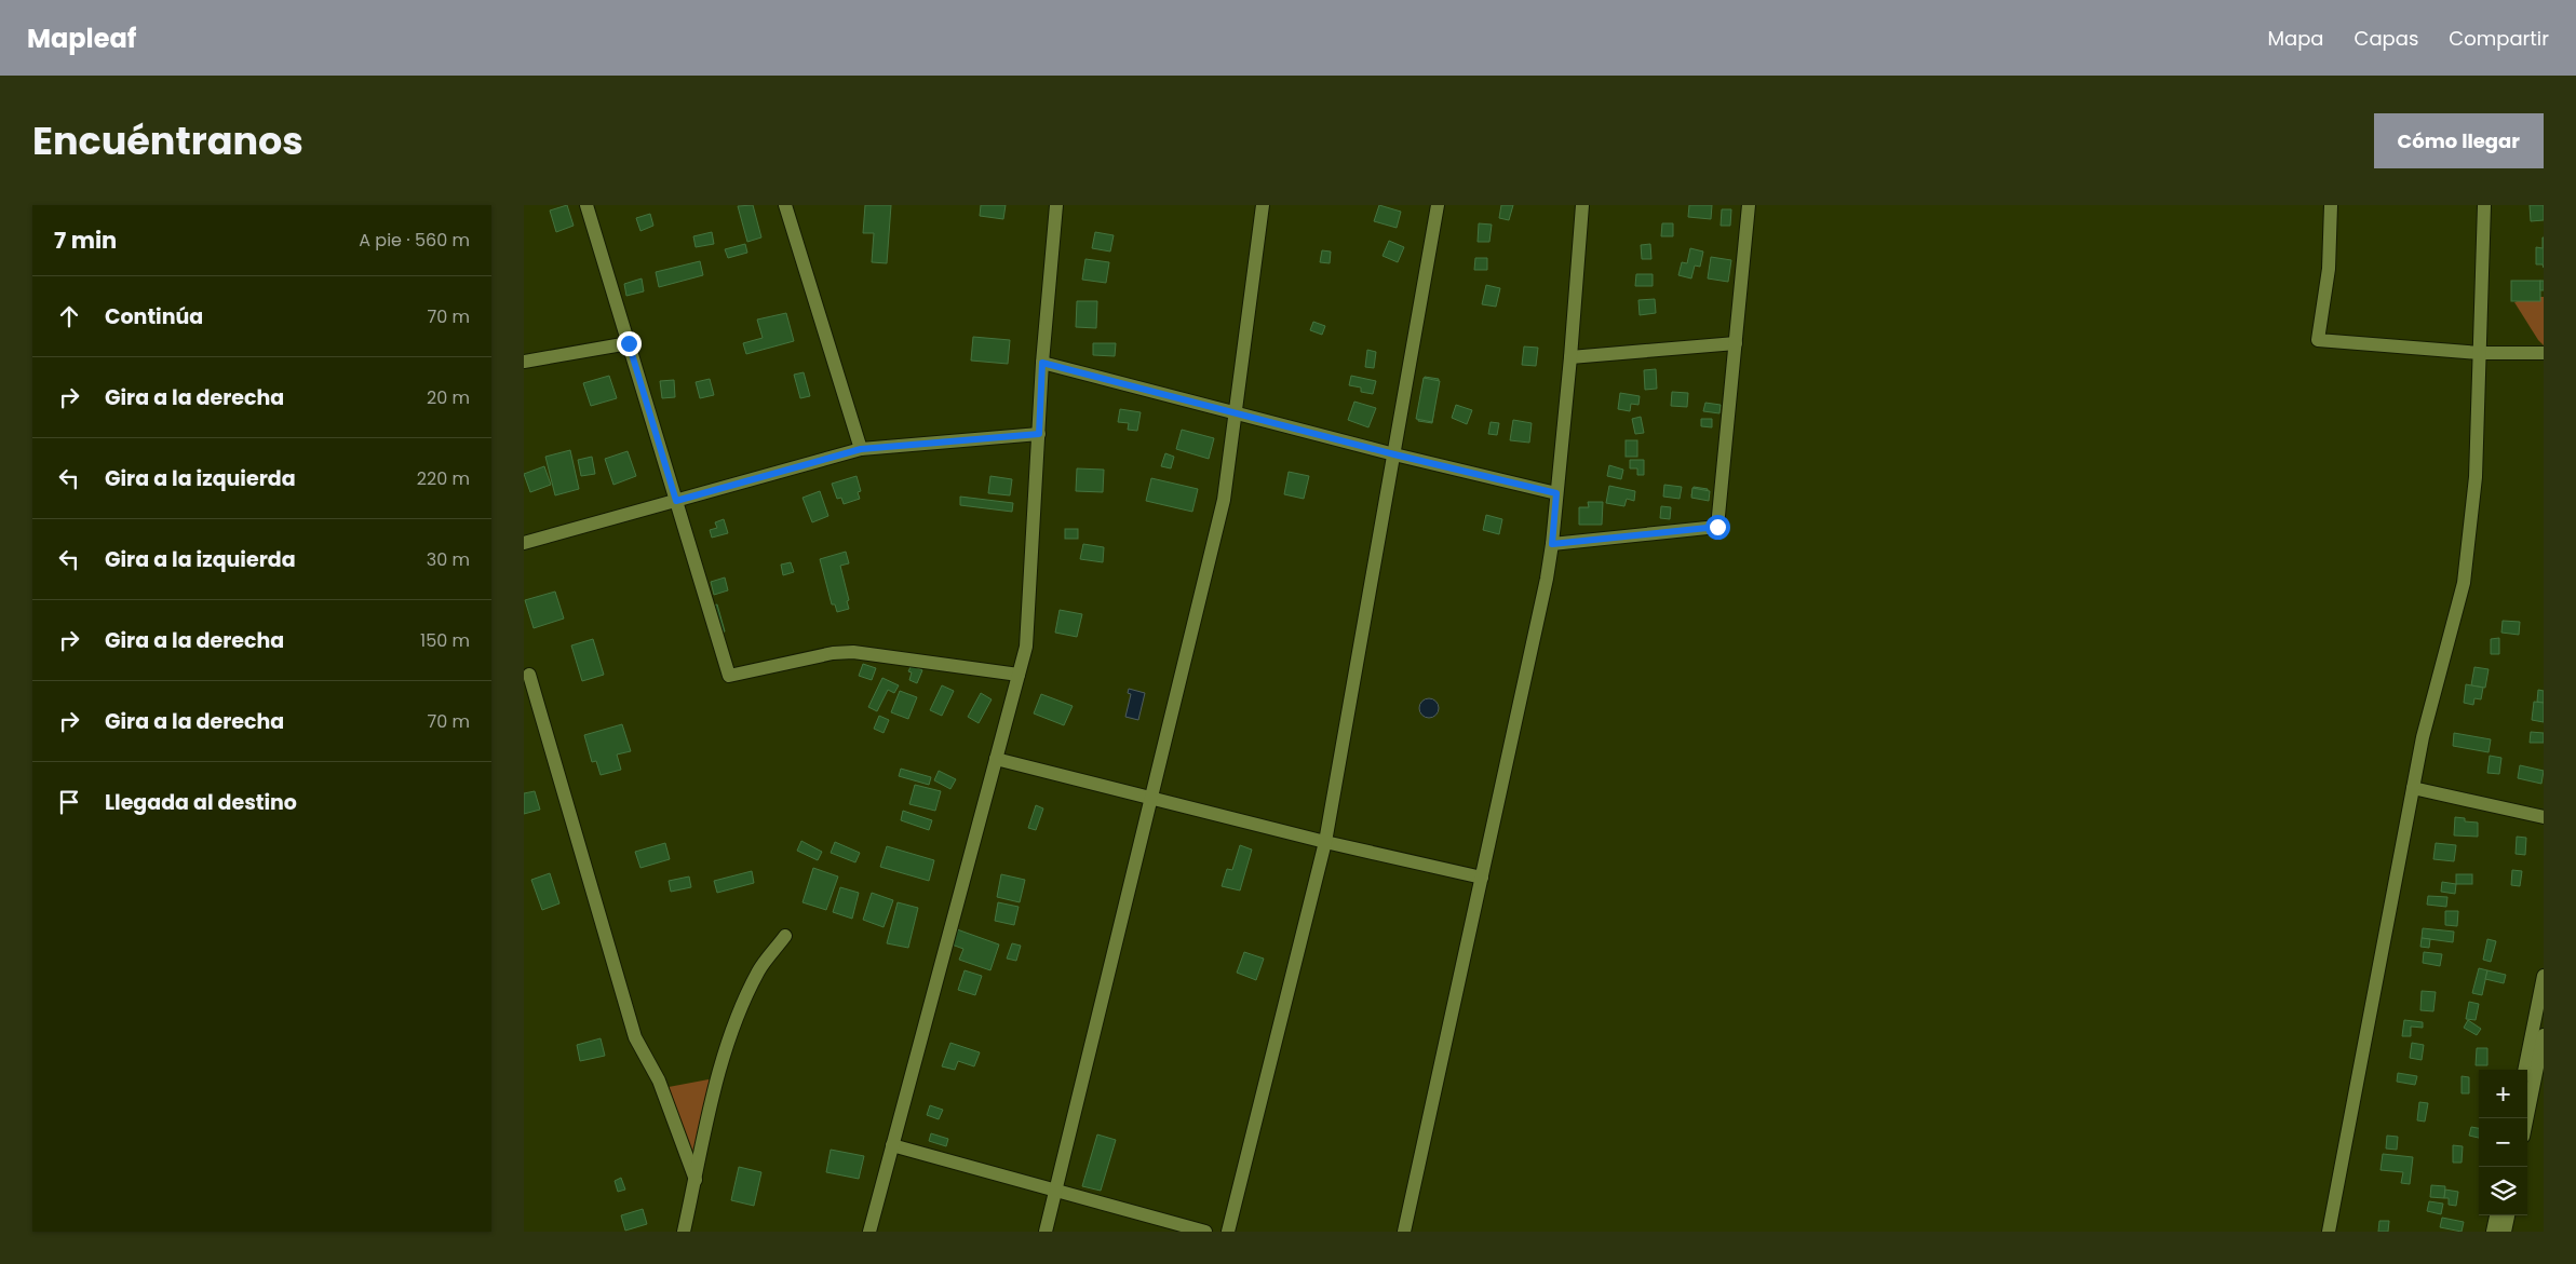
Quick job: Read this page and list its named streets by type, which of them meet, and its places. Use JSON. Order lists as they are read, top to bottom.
{
  "page": {
    "header": "Mapleaf",
    "nav": ["Mapa", "Capas", "Compartir"],
    "title": "Encuéntranos",
    "buttons": "Cómo llegar",
    "heading": ["7 min", "A pie · 560 m"],
    "list": [
      ["Continúa", "70 m"],
      ["Gira a la derecha", "20 m"],
      ["Gira a la izquierda", "220 m"],
      ["Gira a la izquierda", "30 m"],
      ["Gira a la derecha", "150 m"],
      ["Gira a la derecha", "70 m"],
      "Llegada al destino"
    ],
    "map_buttons": ["+", "−"]
  }
}
